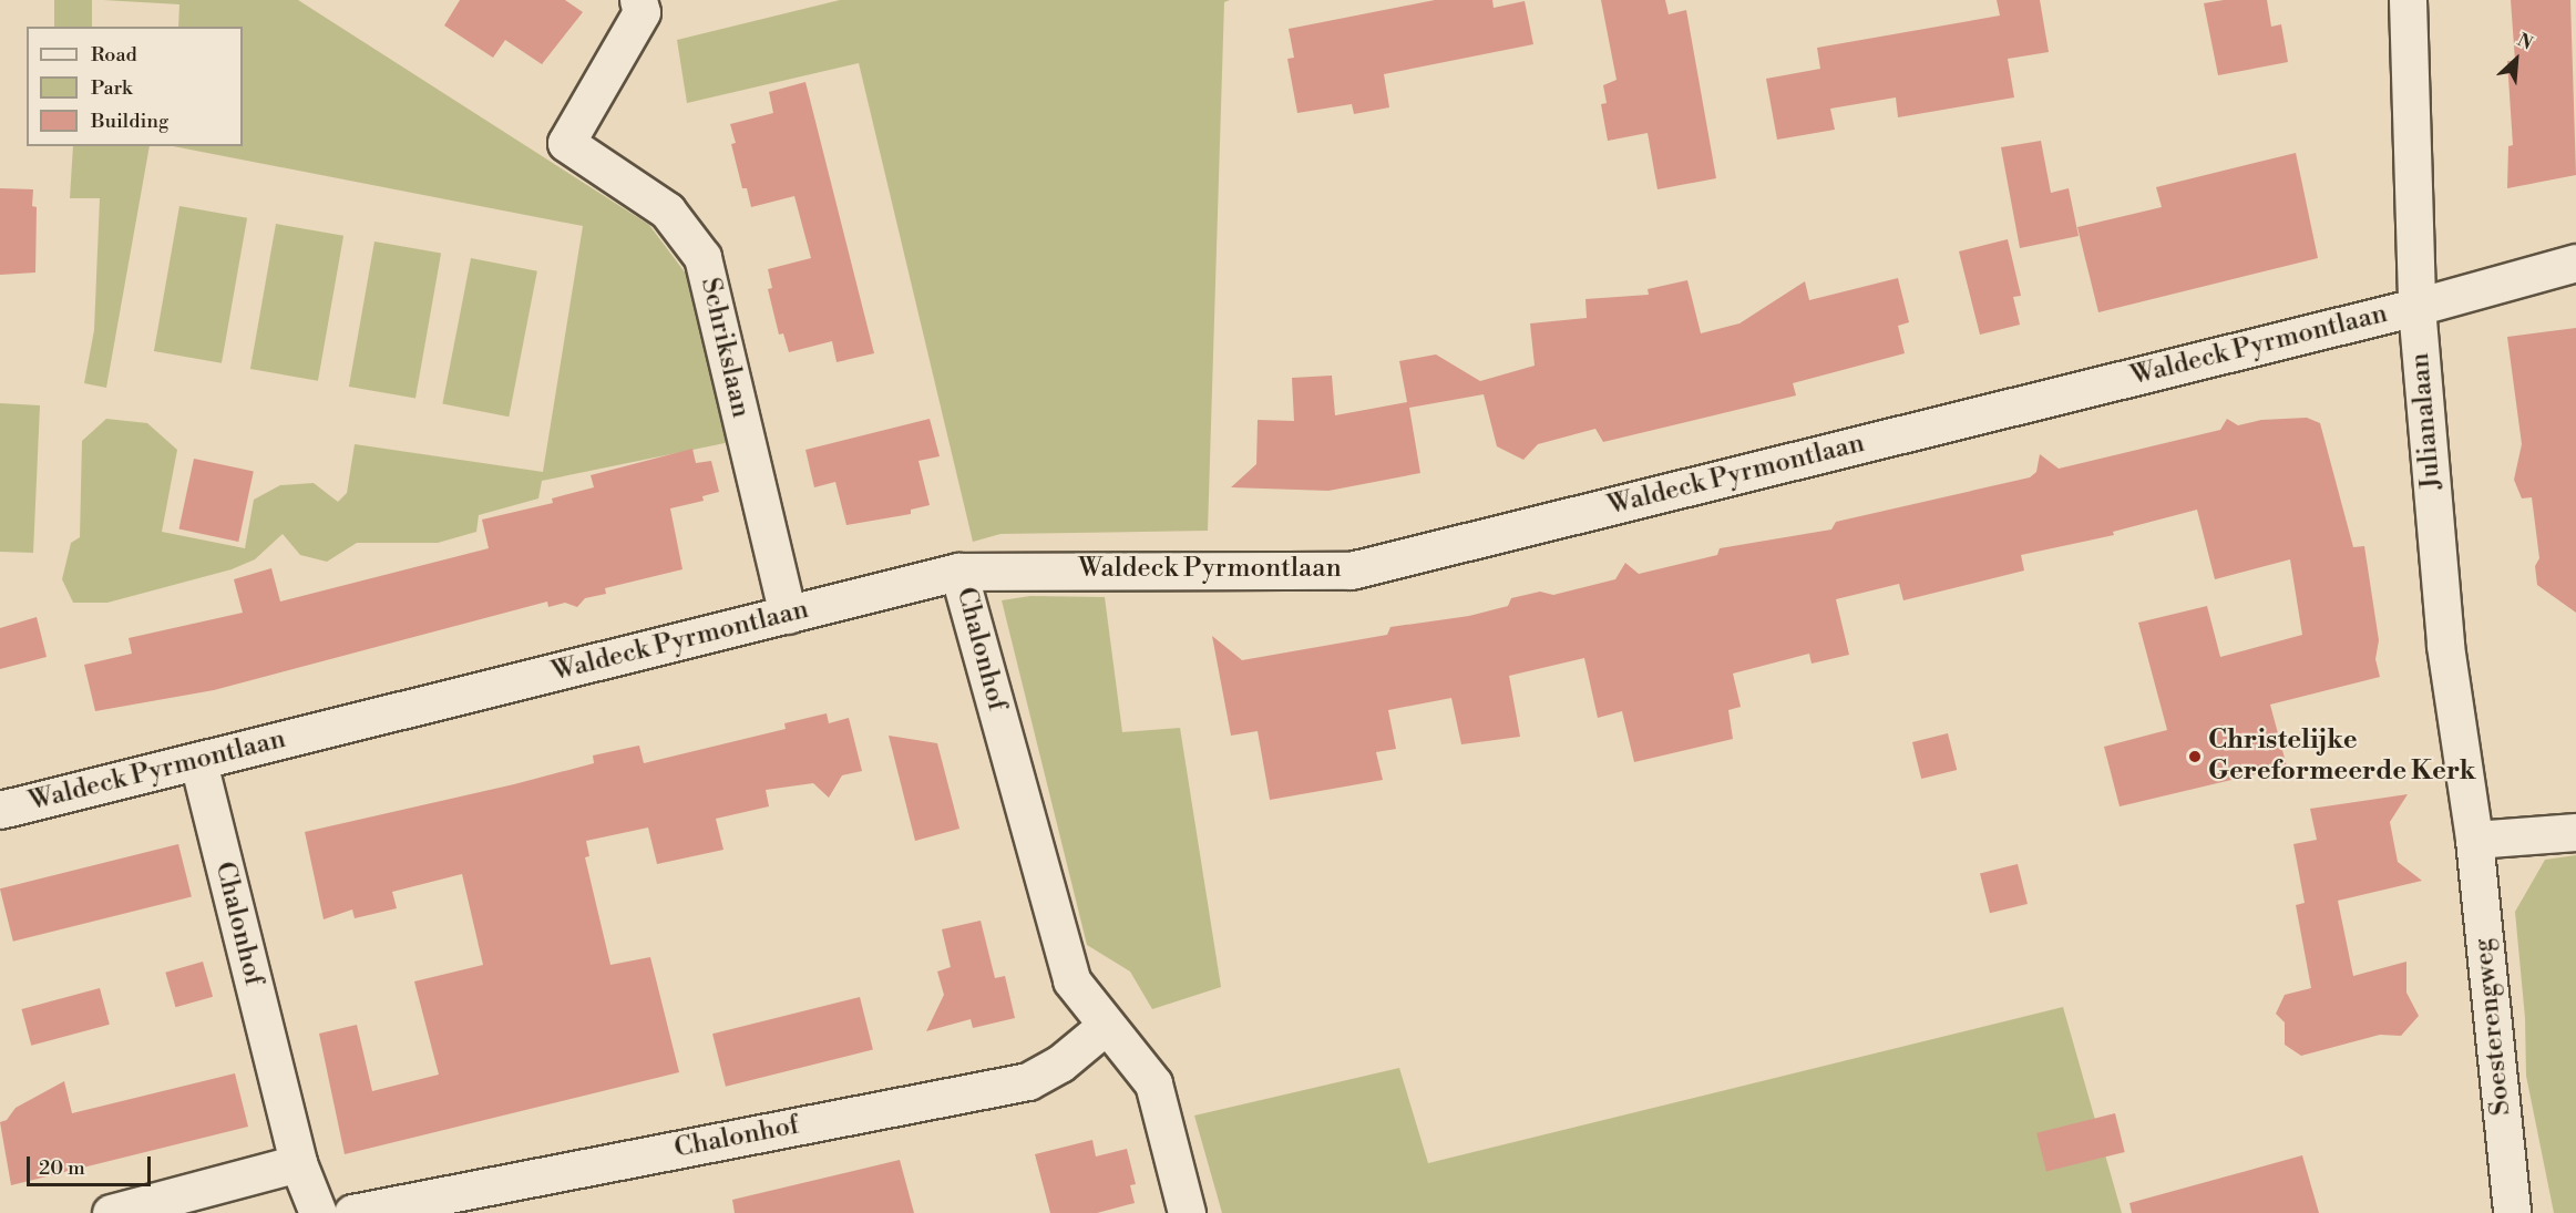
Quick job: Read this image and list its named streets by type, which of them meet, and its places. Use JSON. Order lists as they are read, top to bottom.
{
  "streets": {
    "street": [
      "Waldeck Pyrmontlaan",
      "Schrikslaan",
      "Julianalaan",
      "Chalonhof",
      "Soesterengweg"
    ]
  },
  "crossings": [
    ["Waldeck Pyrmontlaan", "Schrikslaan"],
    ["Waldeck Pyrmontlaan", "Julianalaan"],
    ["Waldeck Pyrmontlaan", "Chalonhof"],
    ["Julianalaan", "Soesterengweg"]
  ],
  "places": ["Christelijke Gereformeerde Kerk"],
  "legend": ["Road", "Park", "Building"],
  "scale_bar": "20 m",
  "north": "top right"
}
